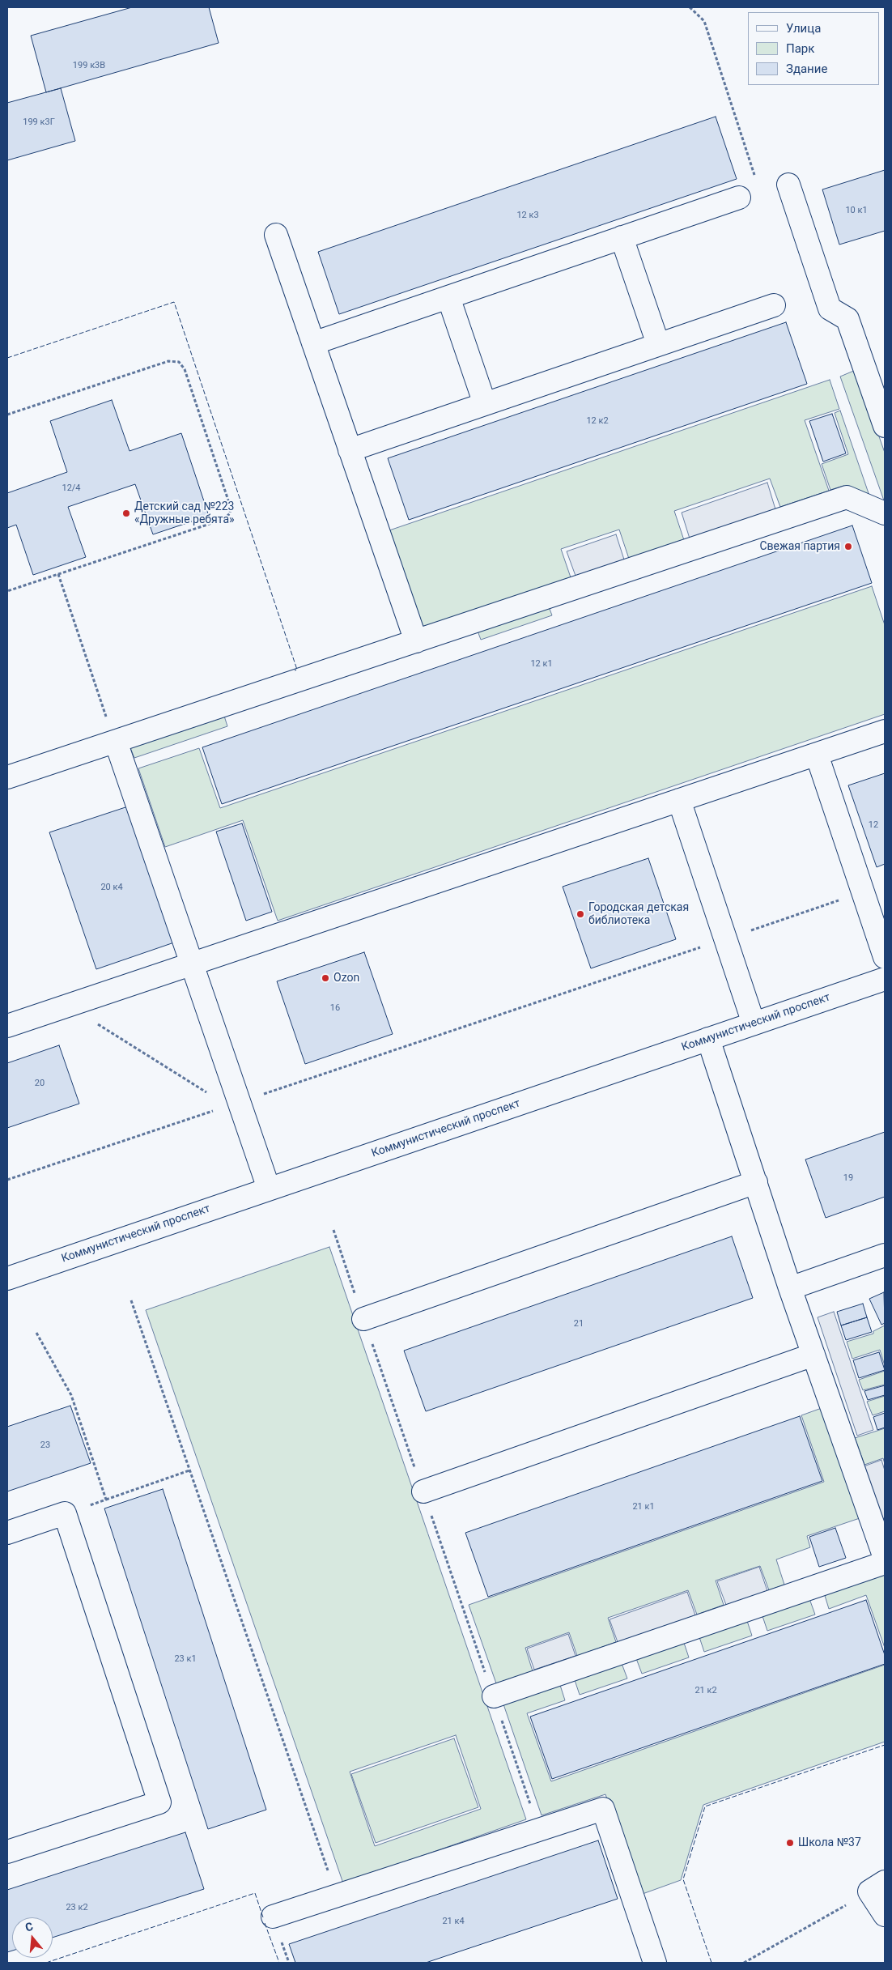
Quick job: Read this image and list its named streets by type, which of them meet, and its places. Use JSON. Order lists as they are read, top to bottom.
{
  "streets": {
    "main road": ["Коммунистический проспект"]
  },
  "places": [
    "Детский сад №223 «Дружные ребята»",
    "Свежая партия",
    "Городская детская библиотека",
    "Ozon",
    "Школа №37"
  ],
  "house_numbers": [
    "199 к3В",
    "199 к3Г",
    "10 к1",
    "12 к3",
    "12 к2",
    "12/4",
    "12 к1",
    "12",
    "20 к4",
    "16",
    "20",
    "19",
    "21",
    "23",
    "21 к1",
    "23 к1",
    "21 к2",
    "23 к2",
    "21 к4"
  ],
  "legend": ["Улица", "Парк", "Здание"],
  "north": "top"
}
